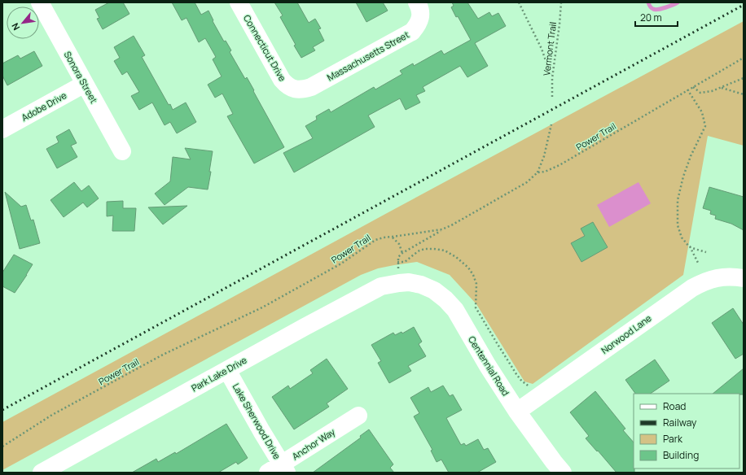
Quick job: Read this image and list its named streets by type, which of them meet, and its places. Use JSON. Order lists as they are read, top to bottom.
{
  "streets": {
    "street": [
      "Connecticut Drive",
      "Massachusetts Street",
      "Sonora Street",
      "Adobe Drive",
      "Norwood Lane",
      "Centennial Road",
      "Park Lake Drive",
      "Lake Sherwood Drive",
      "Anchor Way"
    ],
    "path": ["Vermont Trail", "Power Trail"]
  },
  "crossings": [
    ["Connecticut Drive", "Massachusetts Street"],
    ["Sonora Street", "Adobe Drive"],
    ["Norwood Lane", "Centennial Road"],
    ["Centennial Road", "Park Lake Drive"],
    ["Park Lake Drive", "Lake Sherwood Drive"],
    ["Lake Sherwood Drive", "Anchor Way"]
  ],
  "legend": [
    "Road",
    "Railway",
    "Park",
    "Building"
  ],
  "scale_bar": "20 m",
  "north": "bottom left"
}
